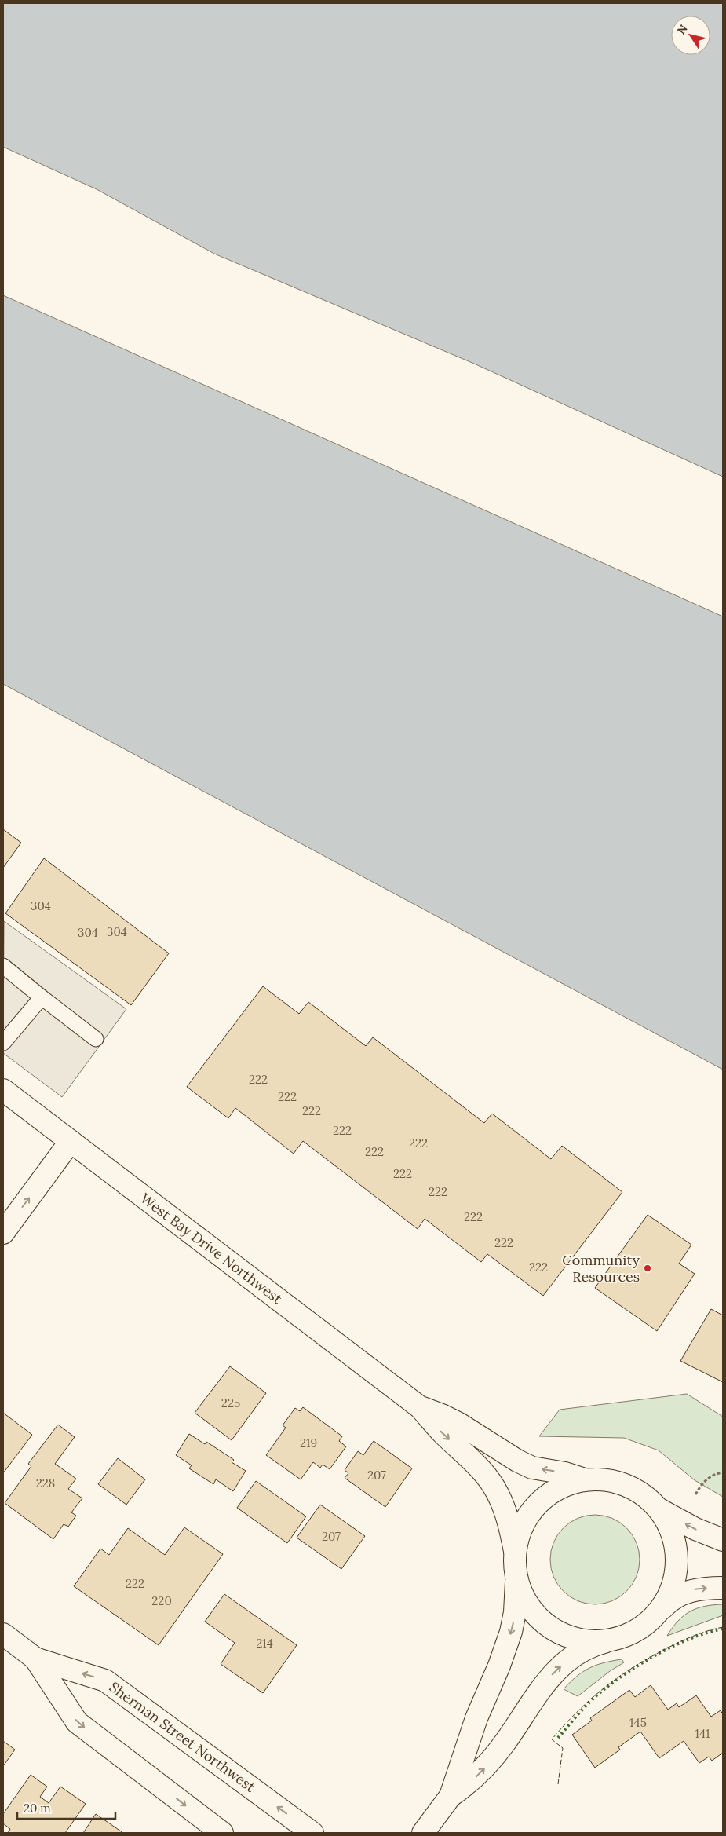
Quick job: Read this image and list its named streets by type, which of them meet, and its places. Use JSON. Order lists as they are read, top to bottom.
{
  "streets": {
    "street": ["West Bay Drive Northwest", "Sherman Street Northwest"]
  },
  "places": ["Community Resources"],
  "house_numbers": [
    "304",
    "304",
    "304",
    "222",
    "222",
    "222",
    "222",
    "222",
    "222",
    "222",
    "222",
    "222",
    "222",
    "222",
    "225",
    "219",
    "207",
    "228",
    "207",
    "222",
    "220",
    "214",
    "145",
    "141"
  ],
  "scale_bar": "20 m",
  "north": "top left"
}
